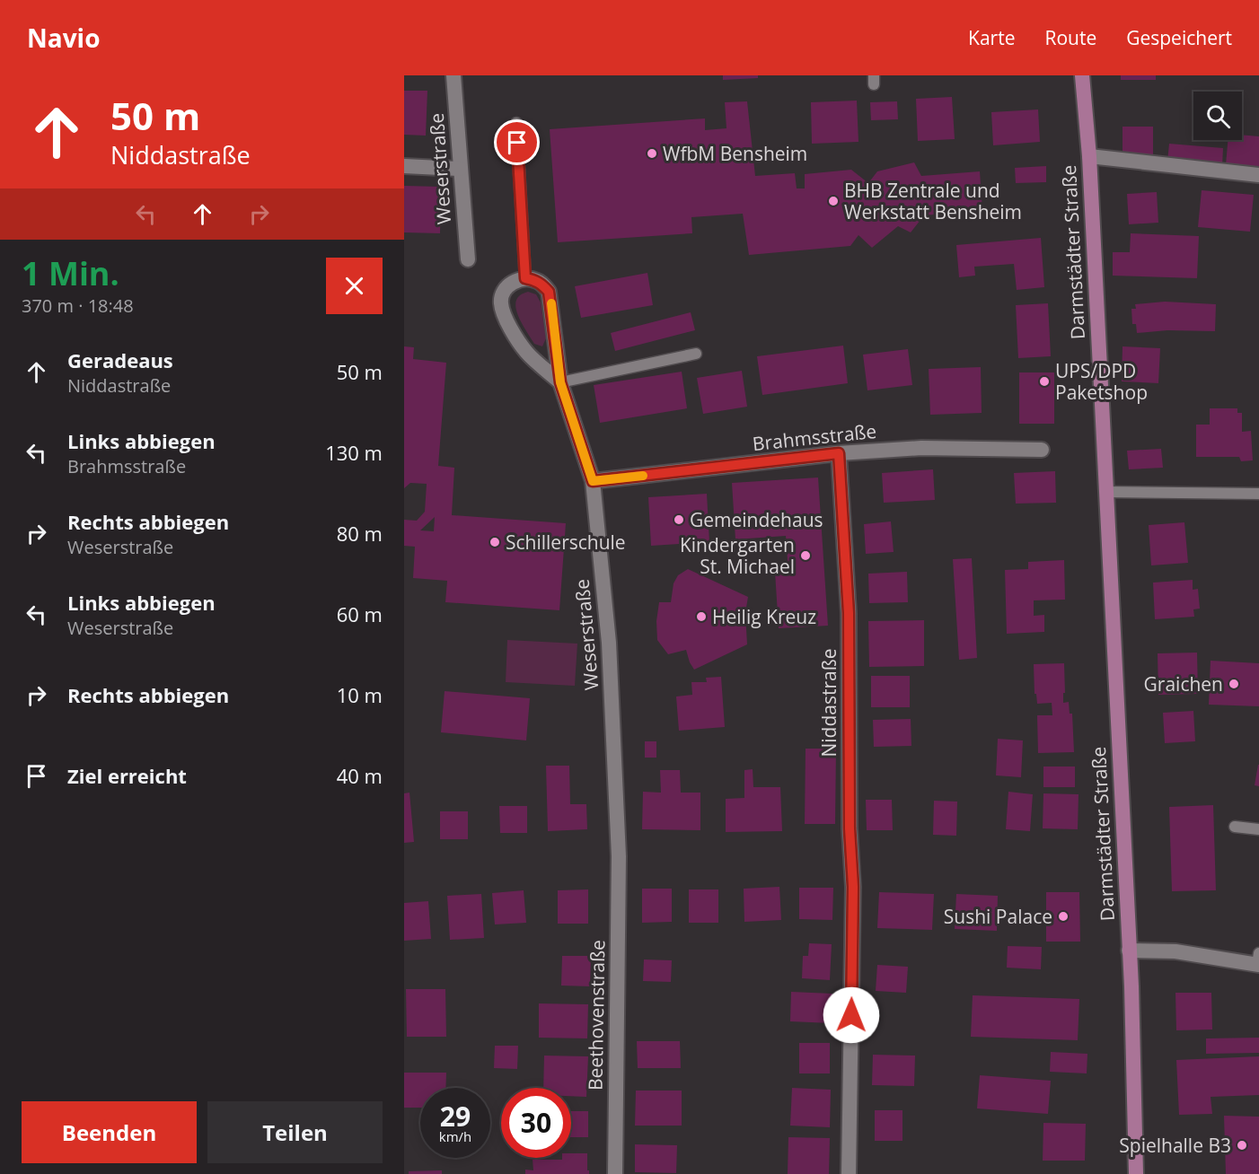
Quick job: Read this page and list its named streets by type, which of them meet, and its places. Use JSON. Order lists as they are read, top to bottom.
{
  "streets": {
    "main road": ["Darmstädter Straße"],
    "street": [
      "Weserstraße",
      "Brahmsstraße",
      "Niddastraße",
      "Beethovenstraße"
    ]
  },
  "crossings": [
    ["Weserstraße", "Brahmsstraße"],
    ["Weserstraße", "Beethovenstraße"],
    ["Brahmsstraße", "Niddastraße"]
  ],
  "places": [
    "WfbM Bensheim",
    "BHB Zentrale und Werkstatt Bensheim",
    "UPS/DPD Paketshop",
    "Gemeindehaus",
    "Schillerschule",
    "Kindergarten St. Michael",
    "Heilig Kreuz",
    "Graichen",
    "Sushi Palace",
    "Spielhalle B3"
  ],
  "page": {
    "header": "Navio",
    "nav": ["Karte", "Route", "Gespeichert"],
    "turn": ["50 m", "Niddastraße"],
    "heading": ["1 Min.", "370 m · 18:48"],
    "list": [
      {
        "name": "Geradeaus",
        "note": "Niddastraße",
        "value": "50 m"
      },
      {
        "name": "Links abbiegen",
        "note": "Brahmsstraße",
        "value": "130 m"
      },
      {
        "name": "Rechts abbiegen",
        "note": "Weserstraße",
        "value": "80 m"
      },
      {
        "name": "Links abbiegen",
        "note": "Weserstraße",
        "value": "60 m"
      },
      {
        "name": "Rechts abbiegen",
        "value": "10 m"
      },
      {
        "name": "Ziel erreicht",
        "value": "40 m"
      }
    ],
    "speed": "29 km/h",
    "limit": "30",
    "buttons": ["Beenden", "Teilen"]
  }
}
